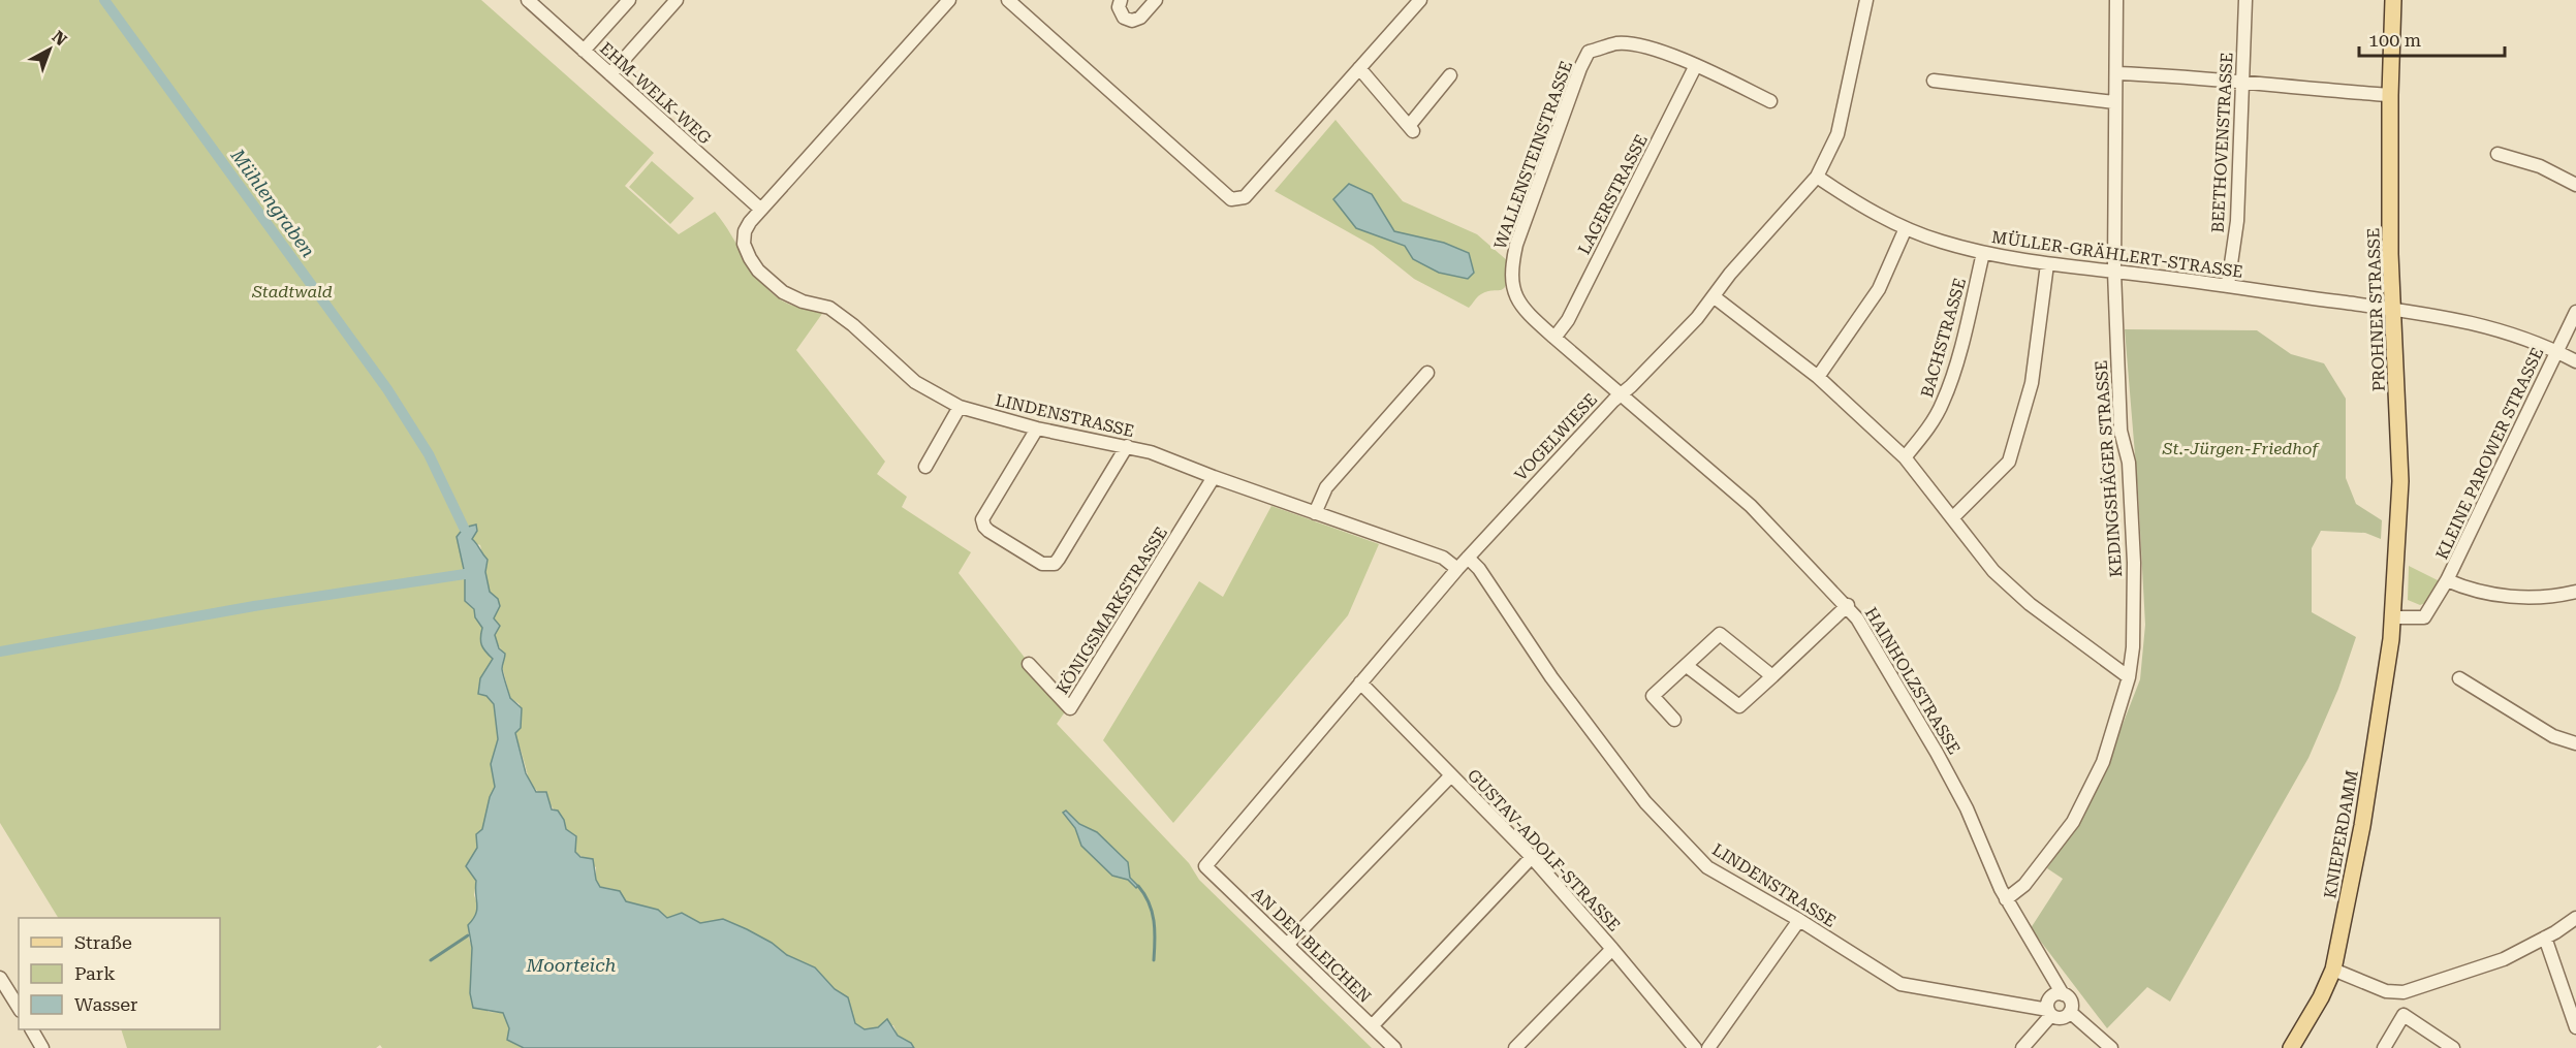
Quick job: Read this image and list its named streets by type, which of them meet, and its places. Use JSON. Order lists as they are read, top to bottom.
{
  "streets": {
    "main road": ["PROHNER STRASSE", "KNIEPERDAMM"],
    "street": [
      "EHM-WELK-WEG",
      "BEETHOVENSTRASSE",
      "WALLENSTEINSTRASSE",
      "LAGERSTRASSE",
      "MÜLLER-GRÄHLERT-STRASSE",
      "BACHSTRASSE",
      "LINDENSTRASSE",
      "VOGELWIESE",
      "KLEINE PAROWER STRASSE",
      "KEDINGSHÄGER STRASSE",
      "KÖNIGSMARKSTRASSE",
      "HAINHOLZSTRASSE",
      "GUSTAV-ADOLF-STRASSE",
      "AN DEN BLEICHEN"
    ]
  },
  "crossings": [
    ["EHM-WELK-WEG", "LINDENSTRASSE"],
    ["BEETHOVENSTRASSE", "MÜLLER-GRÄHLERT-STRASSE"],
    ["WALLENSTEINSTRASSE", "LAGERSTRASSE"],
    ["WALLENSTEINSTRASSE", "HAINHOLZSTRASSE"],
    ["LAGERSTRASSE", "HAINHOLZSTRASSE"],
    ["MÜLLER-GRÄHLERT-STRASSE", "PROHNER STRASSE"],
    ["MÜLLER-GRÄHLERT-STRASSE", "BACHSTRASSE"],
    ["MÜLLER-GRÄHLERT-STRASSE", "VOGELWIESE"],
    ["MÜLLER-GRÄHLERT-STRASSE", "KLEINE PAROWER STRASSE"],
    ["MÜLLER-GRÄHLERT-STRASSE", "KEDINGSHÄGER STRASSE"],
    ["PROHNER STRASSE", "KLEINE PAROWER STRASSE"],
    ["PROHNER STRASSE", "KNIEPERDAMM"],
    ["LINDENSTRASSE", "VOGELWIESE"],
    ["LINDENSTRASSE", "KÖNIGSMARKSTRASSE"],
    ["LINDENSTRASSE", "HAINHOLZSTRASSE"],
    ["VOGELWIESE", "HAINHOLZSTRASSE"],
    ["VOGELWIESE", "GUSTAV-ADOLF-STRASSE"],
    ["VOGELWIESE", "AN DEN BLEICHEN"],
    ["KLEINE PAROWER STRASSE", "KNIEPERDAMM"],
    ["KEDINGSHÄGER STRASSE", "HAINHOLZSTRASSE"]
  ],
  "water": ["Mühlengraben", "Moorteich"],
  "parks": ["Stadtwald", "St.-Jürgen-Friedhof"],
  "legend": ["Straße", "Park", "Wasser"],
  "scale_bar": "100 m",
  "north": "top right"
}
